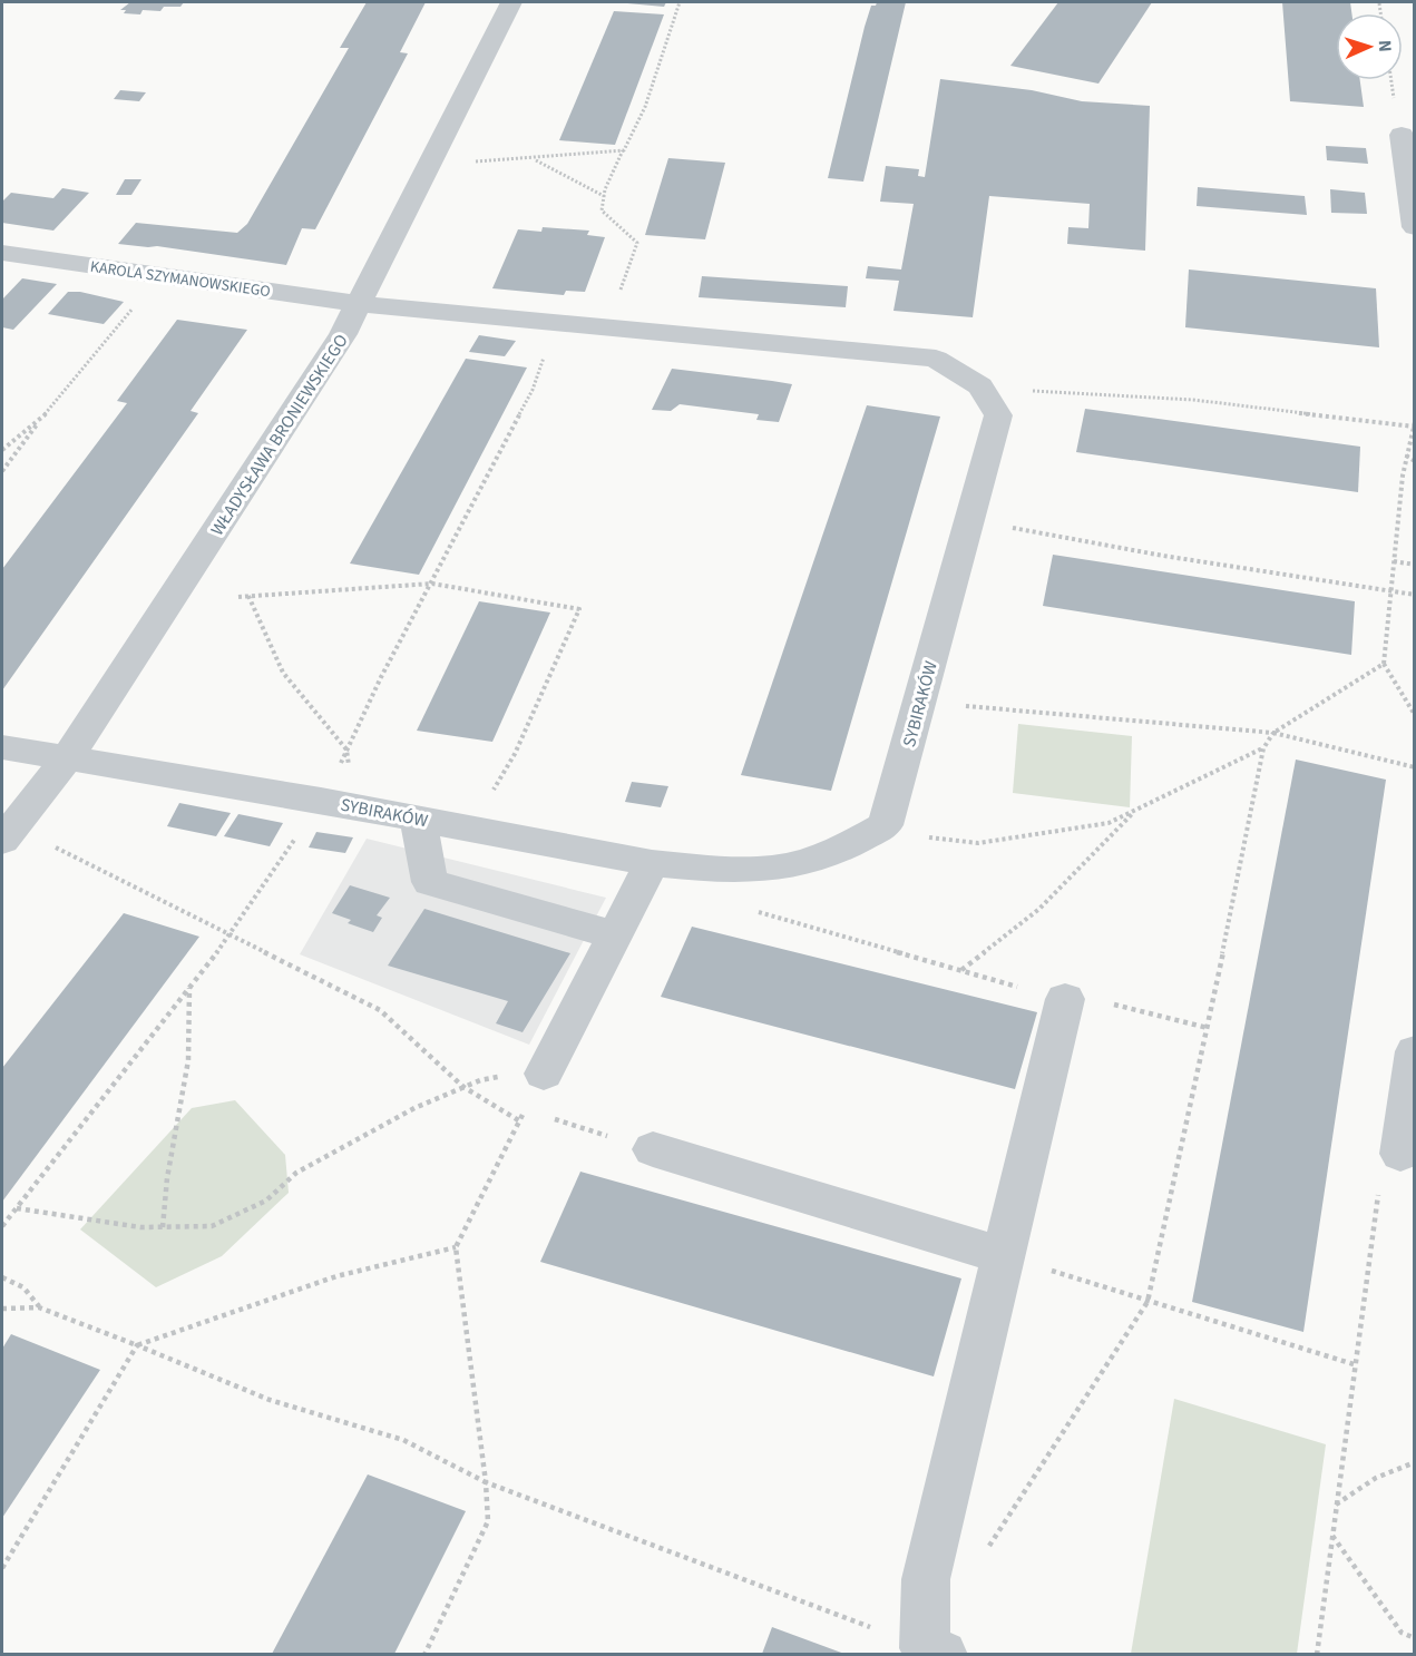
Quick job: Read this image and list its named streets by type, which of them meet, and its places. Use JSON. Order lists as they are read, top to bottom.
{
  "streets": {
    "street": ["KAROLA SZYMANOWSKIEGO", "WŁADYSŁAWA BRONIEWSKIEGO", "SYBIRAKÓW"]
  },
  "crossings": [
    ["KAROLA SZYMANOWSKIEGO", "WŁADYSŁAWA BRONIEWSKIEGO"],
    ["KAROLA SZYMANOWSKIEGO", "SYBIRAKÓW"],
    ["WŁADYSŁAWA BRONIEWSKIEGO", "SYBIRAKÓW"]
  ],
  "north": "right"
}
